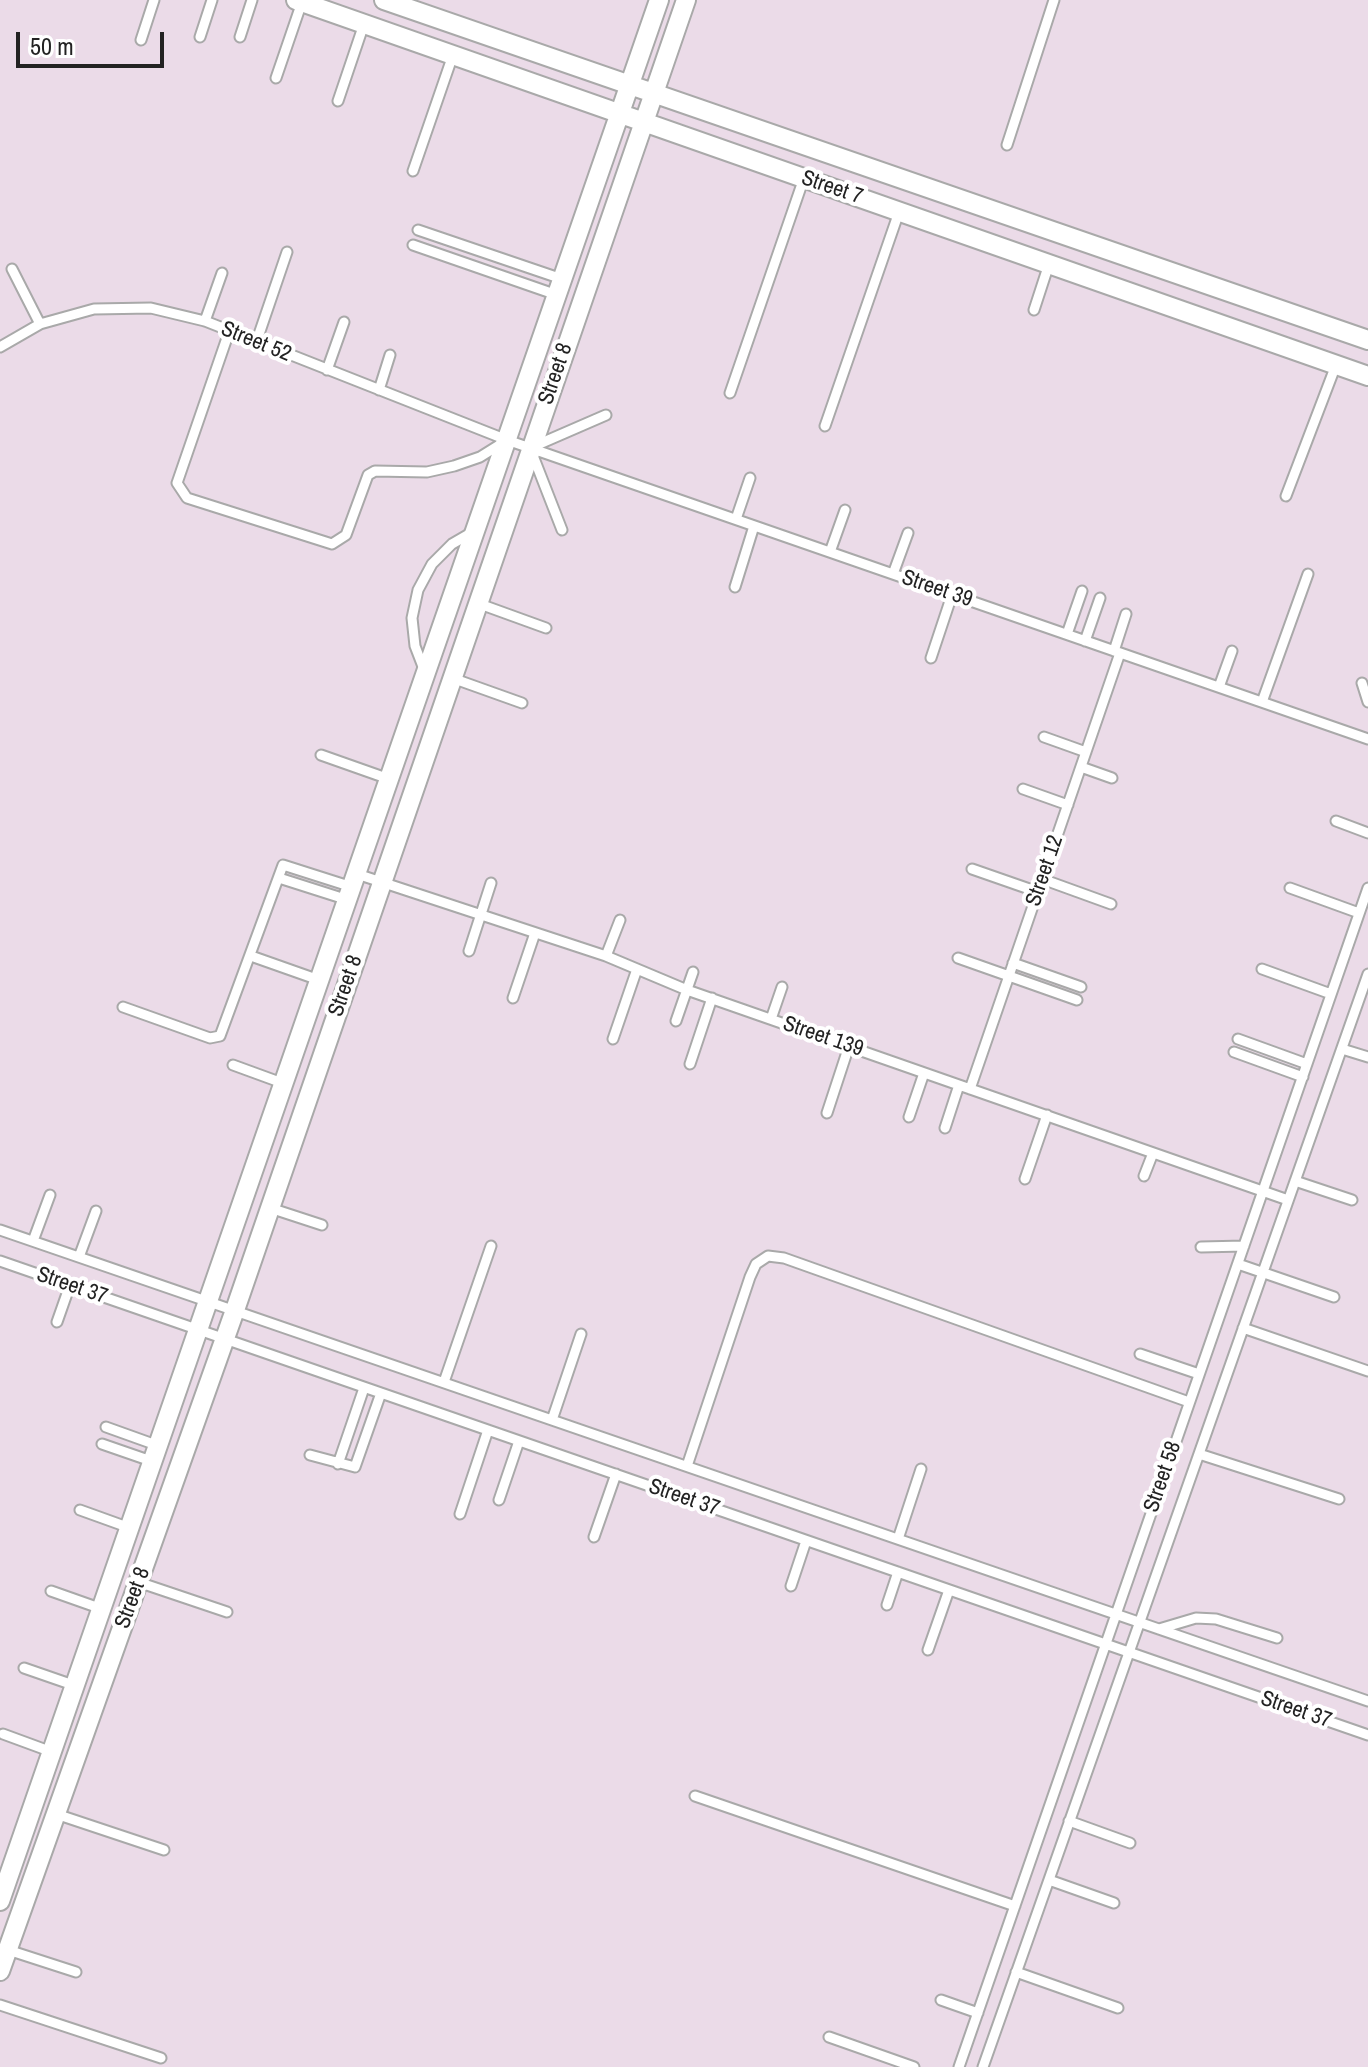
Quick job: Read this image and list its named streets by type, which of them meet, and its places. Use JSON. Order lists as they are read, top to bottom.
{
  "streets": {
    "street": ["Street 7", "Street 8"],
    "lane": [
      "Street 52",
      "Street 39",
      "Street 12",
      "Street 139",
      "Street 37",
      "Street 58"
    ]
  },
  "crossings": [
    ["Street 7", "Street 8"],
    ["Street 52", "Street 8"],
    ["Street 52", "Street 39"],
    ["Street 8", "Street 39"],
    ["Street 8", "Street 139"],
    ["Street 8", "Street 37"],
    ["Street 39", "Street 12"],
    ["Street 12", "Street 139"],
    ["Street 139", "Street 58"],
    ["Street 37", "Street 58"]
  ],
  "scale_bar": "50 m"
}
